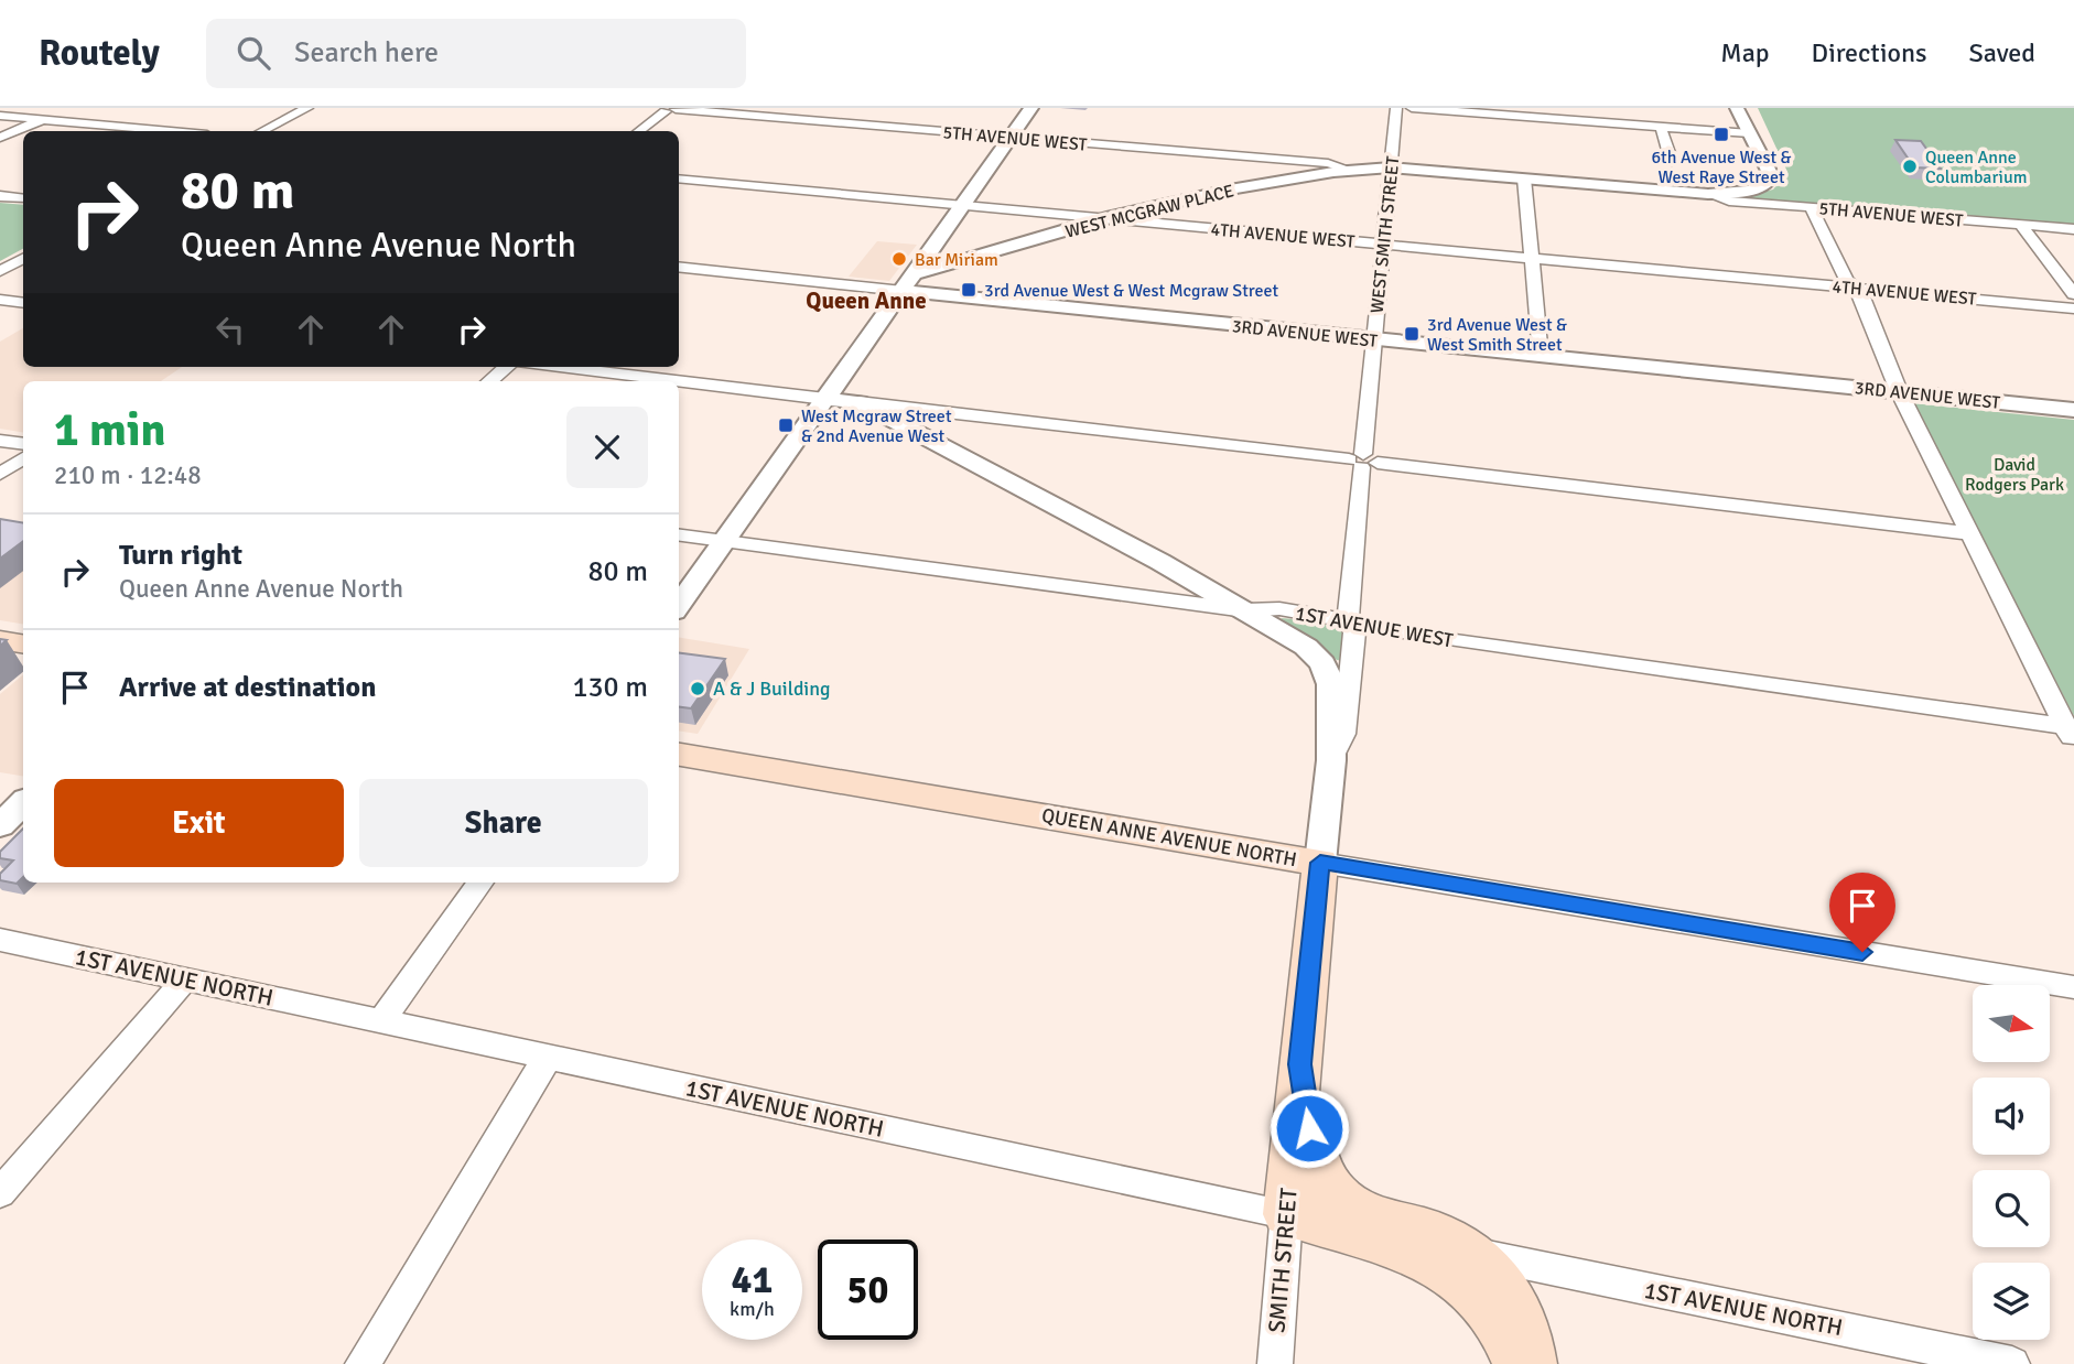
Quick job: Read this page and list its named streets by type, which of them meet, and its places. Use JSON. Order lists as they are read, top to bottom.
{
  "streets": {
    "main road": ["QUEEN ANNE AVENUE NORTH", "1ST AVENUE NORTH", "SMITH STREET"],
    "street": [
      "5TH AVENUE WEST",
      "WEST MCGRAW PLACE",
      "4TH AVENUE WEST",
      "WEST SMITH STREET",
      "3RD AVENUE WEST",
      "1ST AVENUE WEST"
    ]
  },
  "crossings": [
    ["5TH AVENUE WEST", "WEST MCGRAW PLACE"],
    ["5TH AVENUE WEST", "WEST SMITH STREET"],
    ["WEST MCGRAW PLACE", "4TH AVENUE WEST"],
    ["WEST MCGRAW PLACE", "WEST SMITH STREET"],
    ["WEST MCGRAW PLACE", "3RD AVENUE WEST"],
    ["4TH AVENUE WEST", "WEST SMITH STREET"],
    ["WEST SMITH STREET", "3RD AVENUE WEST"],
    ["WEST SMITH STREET", "1ST AVENUE WEST"],
    ["WEST SMITH STREET", "QUEEN ANNE AVENUE NORTH"],
    ["WEST SMITH STREET", "SMITH STREET"],
    ["QUEEN ANNE AVENUE NORTH", "SMITH STREET"],
    ["1ST AVENUE NORTH", "SMITH STREET"]
  ],
  "districts": ["Queen Anne"],
  "parks": ["David Rodgers Park"],
  "places": {
    "transit": [
      "6th Avenue West & West Raye Street",
      "3rd Avenue West & West Mcgraw Street",
      "3rd Avenue West & West Smith Street",
      "West Mcgraw Street & 2nd Avenue West"
    ],
    "other": ["Queen Anne Columbarium", "Bar Miriam", "A & J Building"]
  },
  "north": "right",
  "page": {
    "header": "Routely",
    "search": "Search here",
    "nav": ["Map", "Directions", "Saved"],
    "turn": ["80 m", "Queen Anne Avenue North"],
    "heading": ["1 min", "210 m · 12:48"],
    "list": [
      {
        "name": "Turn right",
        "note": "Queen Anne Avenue North",
        "value": "80 m"
      },
      {
        "name": "Arrive at destination",
        "value": "130 m"
      }
    ],
    "buttons": ["Exit", "Share"],
    "speed": "41 km/h",
    "limit": "50"
  }
}
